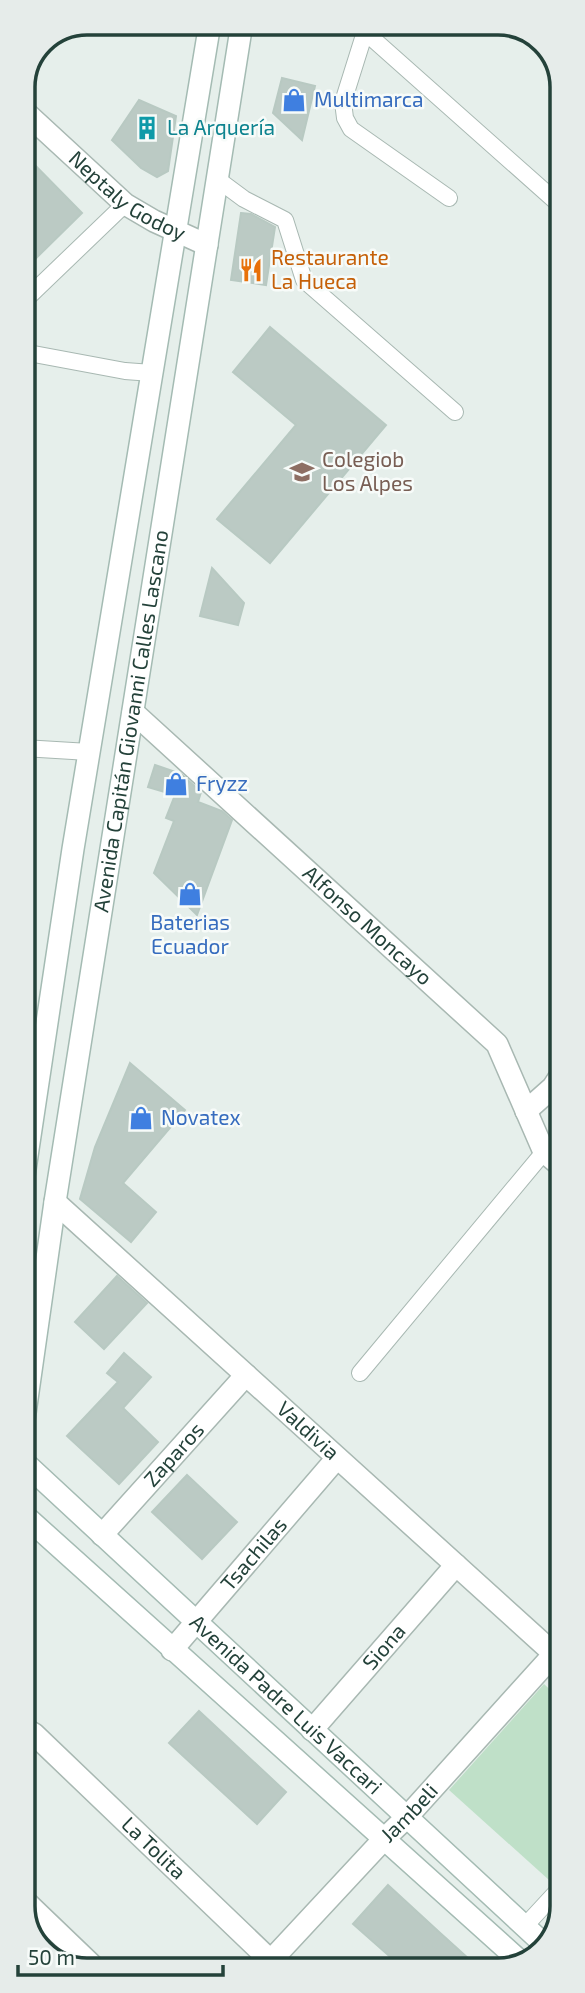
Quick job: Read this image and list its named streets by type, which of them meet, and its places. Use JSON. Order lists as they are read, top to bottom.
{
  "streets": {
    "main road": [
      "Neptaly Godoy",
      "Avenida Capitán Giovanni Calles Lascano",
      "Alfonso Moncayo",
      "Valdivia",
      "Zaparos",
      "Tsachilas",
      "Siona",
      "Avenida Padre Luis Vaccari",
      "Jambeli",
      "La Tolita"
    ]
  },
  "crossings": [
    ["Neptaly Godoy", "Avenida Capitán Giovanni Calles Lascano"],
    ["Avenida Capitán Giovanni Calles Lascano", "Alfonso Moncayo"],
    ["Avenida Capitán Giovanni Calles Lascano", "Valdivia"],
    ["Valdivia", "Zaparos"],
    ["Valdivia", "Tsachilas"],
    ["Valdivia", "Siona"],
    ["Zaparos", "Avenida Padre Luis Vaccari"],
    ["Tsachilas", "Avenida Padre Luis Vaccari"],
    ["Siona", "Avenida Padre Luis Vaccari"],
    ["Avenida Padre Luis Vaccari", "Jambeli"]
  ],
  "places": {
    "shop": [
      "Multimarca",
      "Fryzz",
      "Baterias Ecuador",
      "Novatex"
    ],
    "building": ["La Arquería"],
    "restaurant": ["Restaurante La Hueca"],
    "school or university": ["Colegiob Los Alpes"]
  },
  "scale_bar": "50 m"
}
